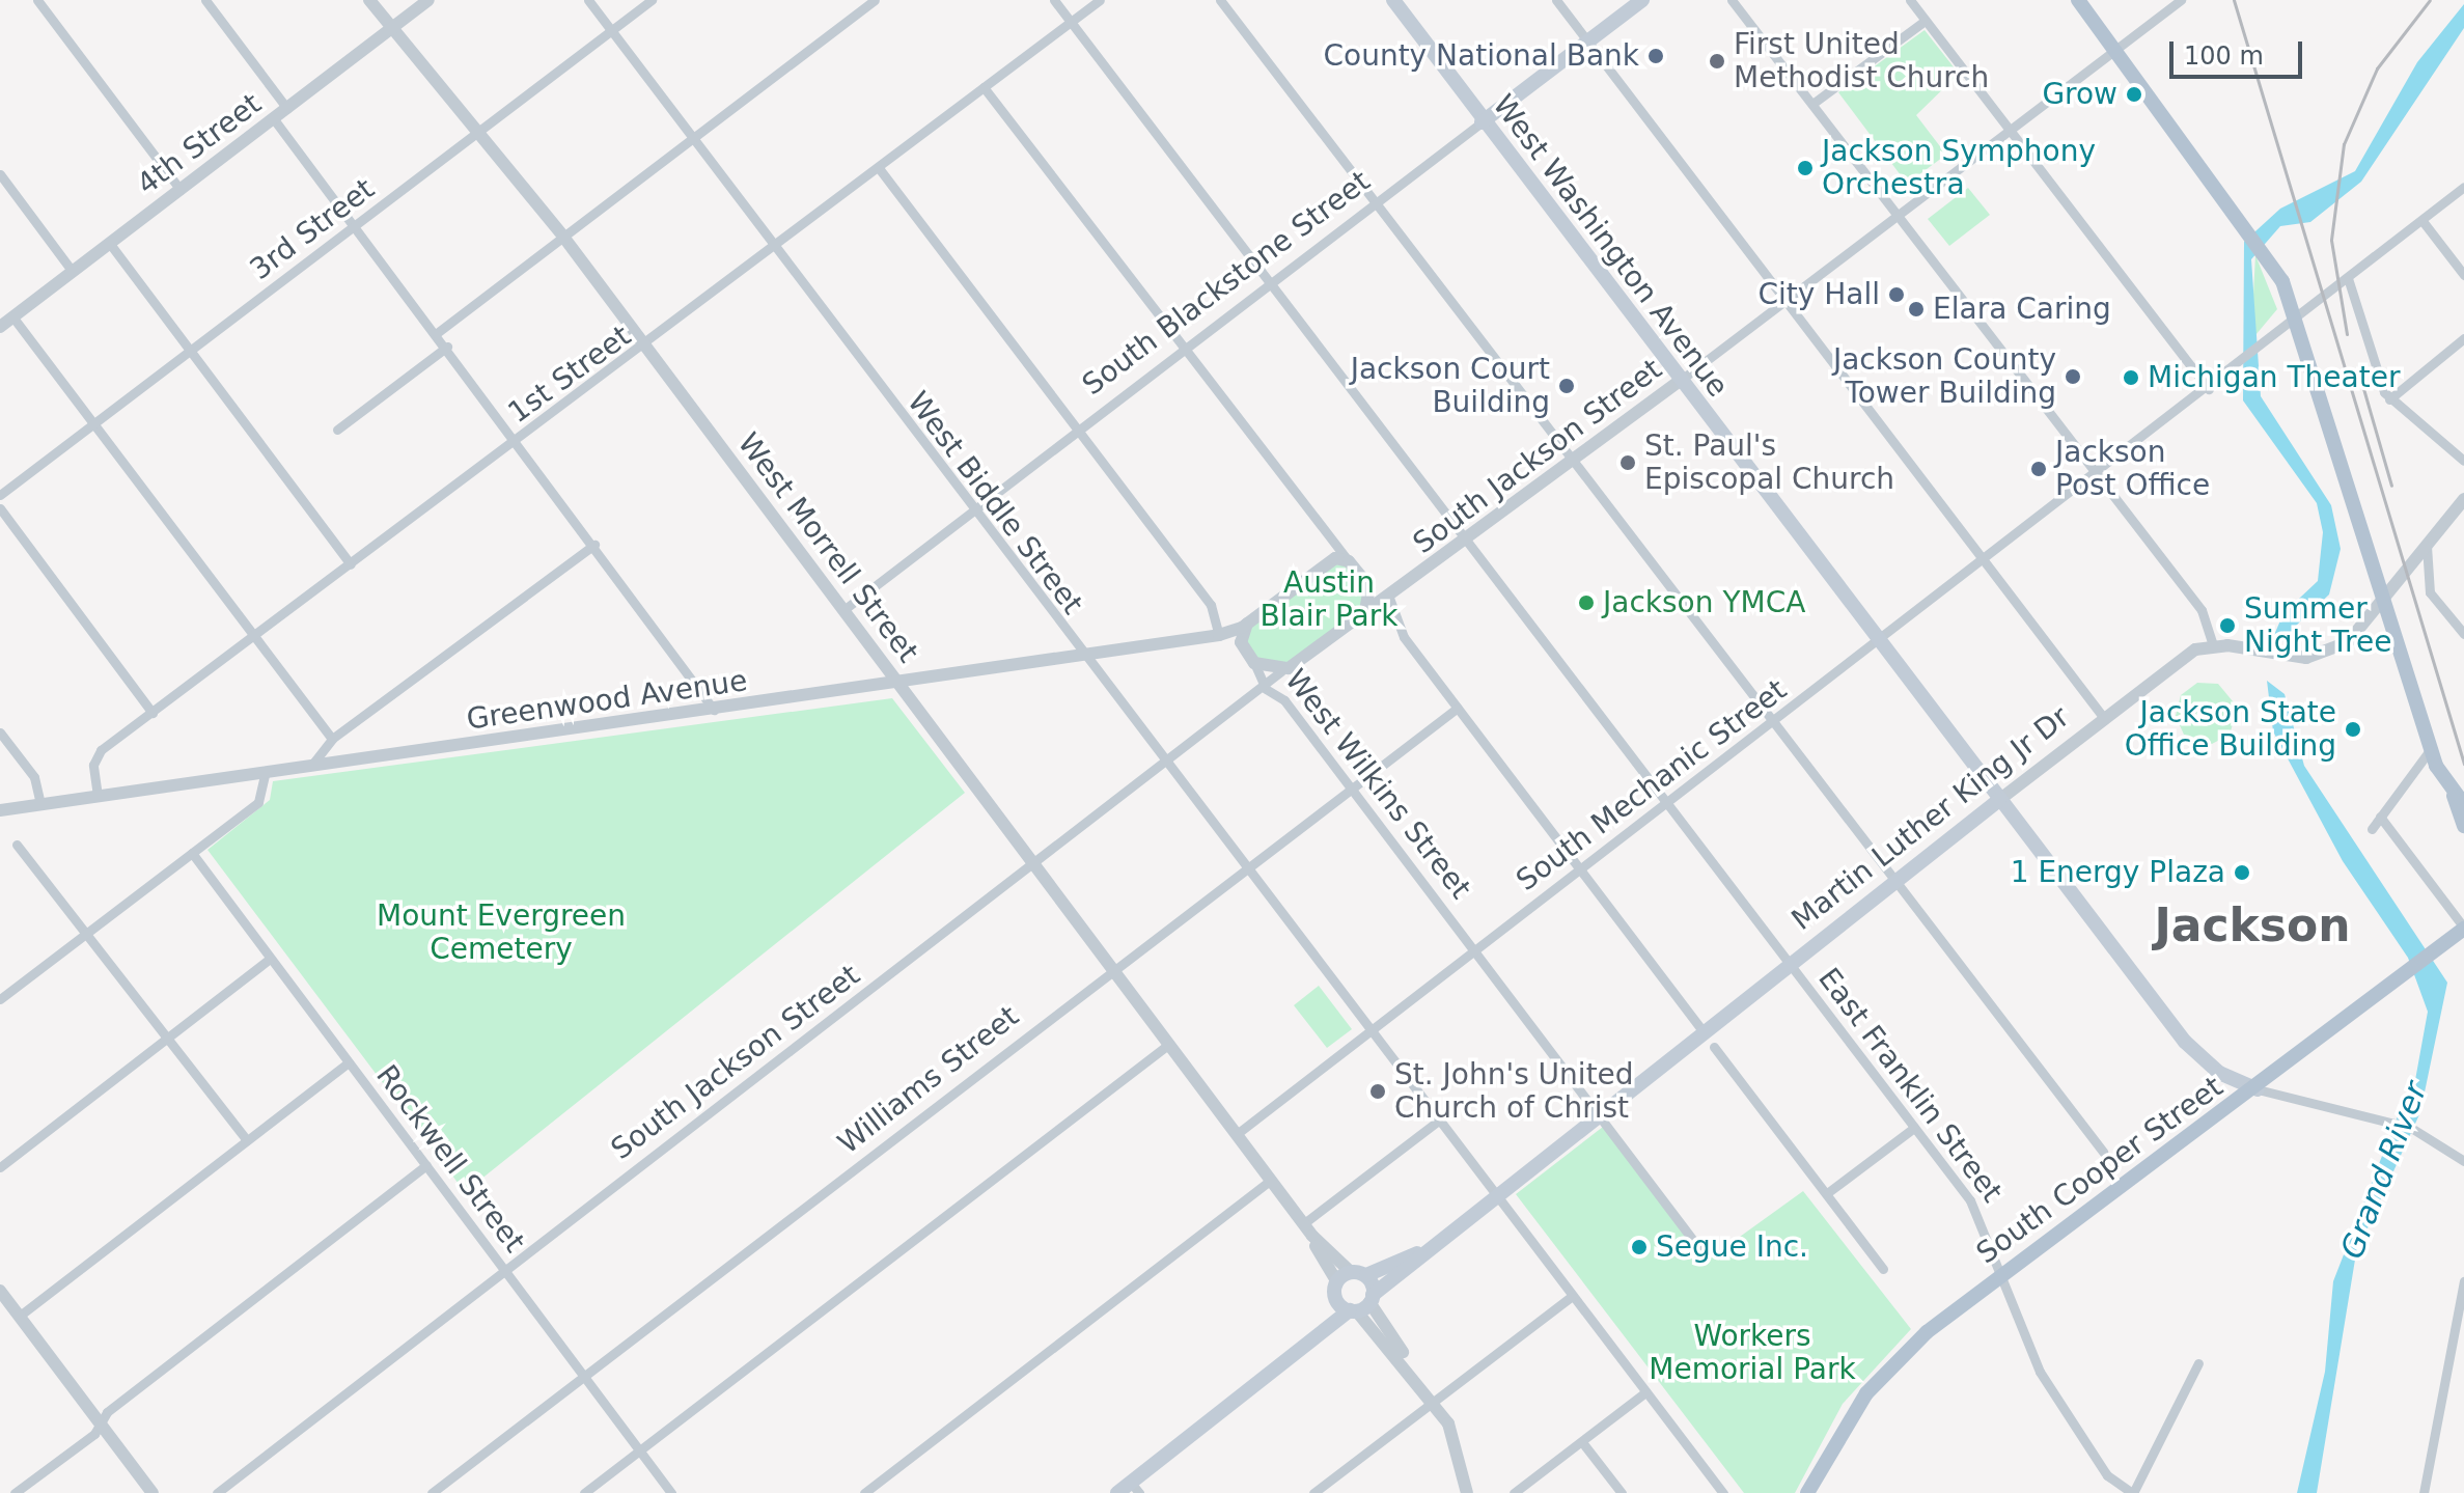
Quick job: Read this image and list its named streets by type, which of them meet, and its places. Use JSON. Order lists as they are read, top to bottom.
{
  "streets": {
    "main road": [
      "West Washington Avenue",
      "South Blackstone Street",
      "Martin Luther King Jr Dr",
      "South Cooper Street"
    ],
    "street": [
      "4th Street",
      "3rd Street",
      "1st Street",
      "South Jackson Street",
      "West Biddle Street",
      "West Morrell Street",
      "Greenwood Avenue",
      "West Wilkins Street",
      "South Mechanic Street",
      "Williams Street",
      "East Franklin Street",
      "Rockwell Street"
    ]
  },
  "crossings": [
    ["4th Street", "West Morrell Street"],
    ["3rd Street", "West Biddle Street"],
    ["3rd Street", "West Morrell Street"],
    ["West Washington Avenue", "South Blackstone Street"],
    ["West Washington Avenue", "South Jackson Street"],
    ["West Washington Avenue", "South Mechanic Street"],
    ["West Washington Avenue", "Martin Luther King Jr Dr"],
    ["West Washington Avenue", "South Cooper Street"],
    ["South Blackstone Street", "West Biddle Street"],
    ["South Blackstone Street", "West Morrell Street"],
    ["South Blackstone Street", "East Franklin Street"],
    ["1st Street", "West Biddle Street"],
    ["1st Street", "West Morrell Street"],
    ["1st Street", "Greenwood Avenue"],
    ["1st Street", "East Franklin Street"],
    ["South Jackson Street", "West Biddle Street"],
    ["South Jackson Street", "West Morrell Street"],
    ["South Jackson Street", "West Wilkins Street"],
    ["South Jackson Street", "East Franklin Street"],
    ["South Jackson Street", "Rockwell Street"],
    ["West Biddle Street", "Greenwood Avenue"],
    ["West Biddle Street", "South Mechanic Street"],
    ["West Biddle Street", "Martin Luther King Jr Dr"],
    ["West Biddle Street", "Williams Street"],
    ["West Morrell Street", "Greenwood Avenue"],
    ["West Morrell Street", "South Mechanic Street"],
    ["West Morrell Street", "Williams Street"],
    ["Greenwood Avenue", "West Wilkins Street"],
    ["West Wilkins Street", "South Mechanic Street"],
    ["West Wilkins Street", "Martin Luther King Jr Dr"],
    ["West Wilkins Street", "Williams Street"],
    ["South Mechanic Street", "East Franklin Street"],
    ["Martin Luther King Jr Dr", "East Franklin Street"],
    ["Williams Street", "Rockwell Street"],
    ["East Franklin Street", "South Cooper Street"]
  ],
  "districts": ["Jackson"],
  "water": ["Grand River"],
  "parks": ["Austin Blair Park", "Mount Evergreen Cemetery", "Workers Memorial Park"],
  "places": [
    "County National Bank",
    "First United Methodist Church",
    "Grow",
    "Jackson Symphony Orchestra",
    "City Hall",
    "Elara Caring",
    "Jackson County Tower Building",
    "Michigan Theater",
    "Jackson Court Building",
    "St. Paul's Episcopal Church",
    "Jackson Post Office",
    "Jackson YMCA",
    "Summer Night Tree",
    "Jackson State Office Building",
    "1 Energy Plaza",
    "St. John's United Church of Christ",
    "Segue Inc."
  ],
  "scale_bar": "100 m"
}
